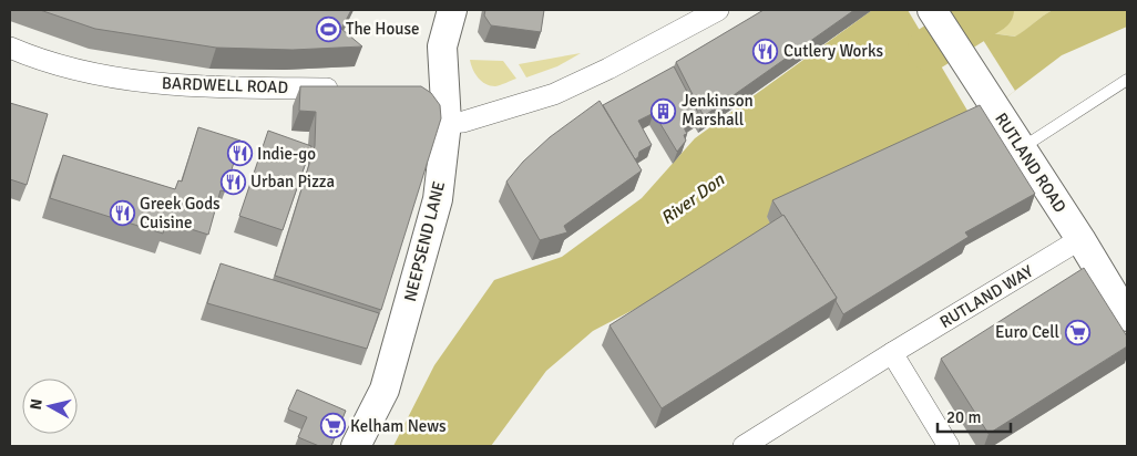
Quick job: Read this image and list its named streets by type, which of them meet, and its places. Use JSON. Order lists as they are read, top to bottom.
{
  "streets": {
    "main road": ["RUTLAND ROAD", "NEEPSEND LANE"],
    "street": ["BARDWELL ROAD", "RUTLAND WAY"]
  },
  "crossings": [
    ["RUTLAND ROAD", "RUTLAND WAY"]
  ],
  "water": ["River Don"],
  "places": {
    "sports": ["The House"],
    "restaurant": [
      "Cutlery Works",
      "Indie-go",
      "Urban Pizza",
      "Greek Gods Cuisine"
    ],
    "building": ["Jenkinson Marshall"],
    "supermarket": ["Euro Cell", "Kelham News"]
  },
  "scale_bar": "20 m",
  "north": "left"
}
